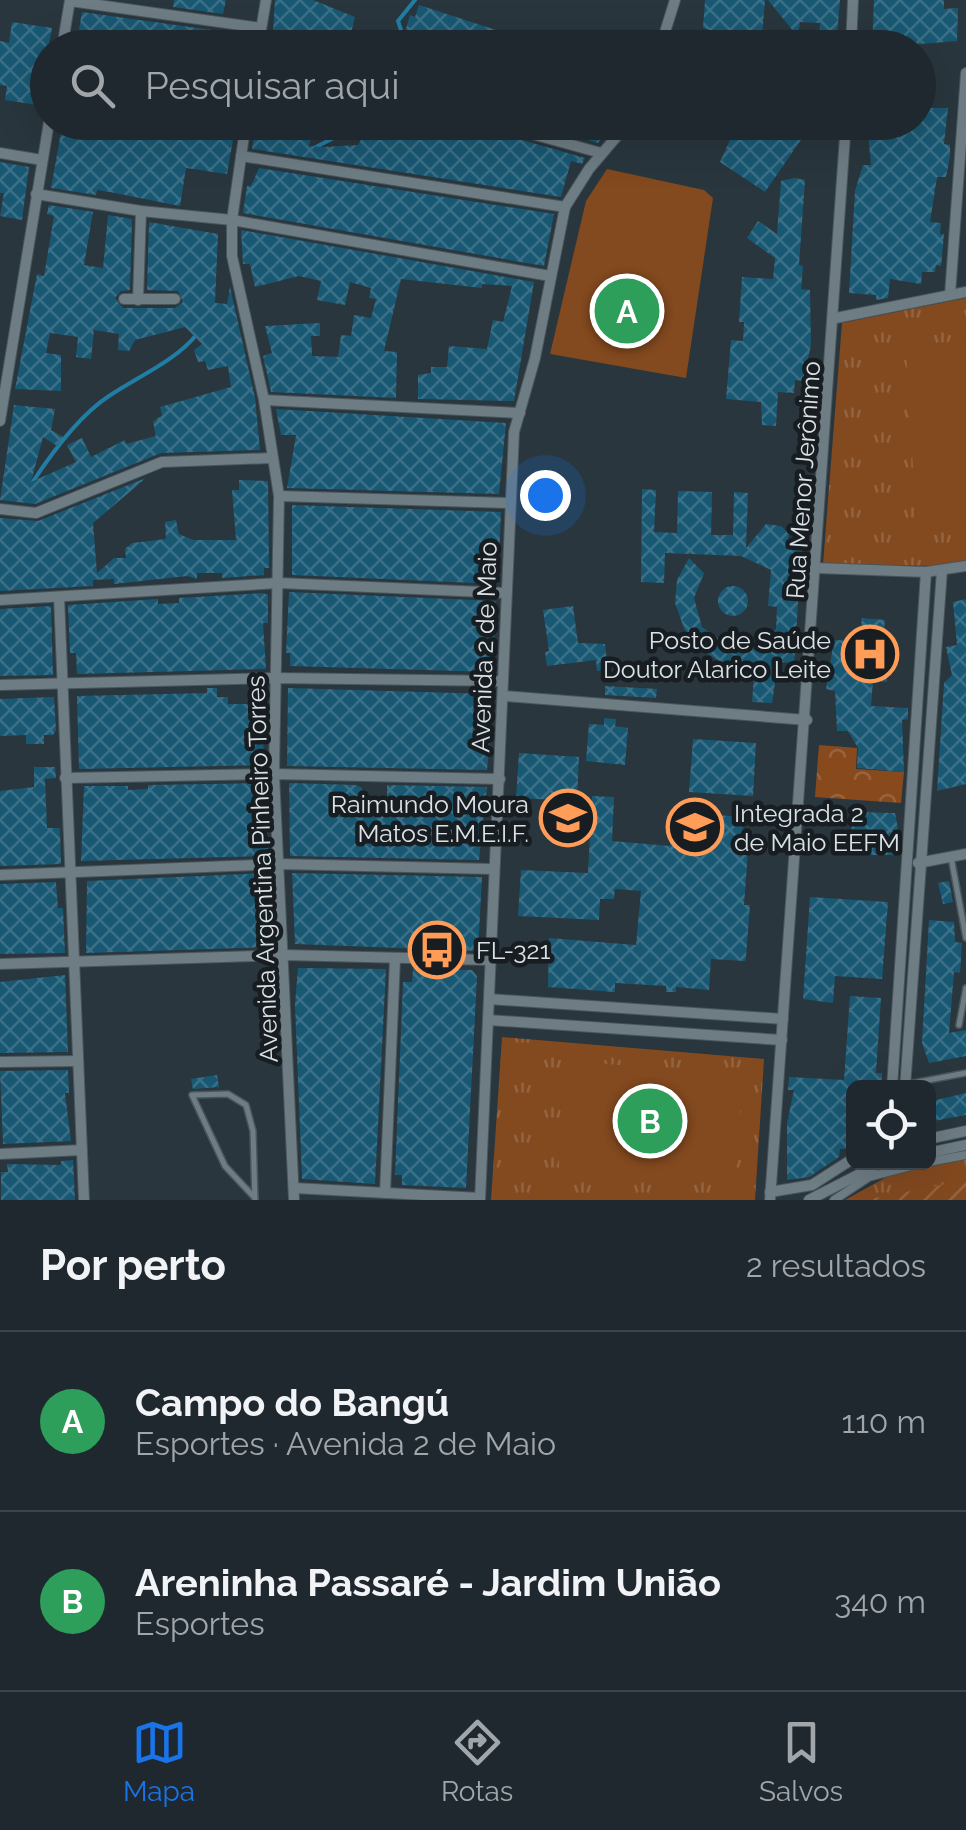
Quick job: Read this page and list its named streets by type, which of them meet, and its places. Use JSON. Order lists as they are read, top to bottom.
{
  "streets": {
    "street": ["Rua Menor Jerônimo", "Avenida 2 de Maio", "Avenida Argentina Pinheiro Torres"]
  },
  "places": {
    "hospital": ["Posto de Saúde Doutor Alarico Leite"],
    "school or university": ["Raimundo Moura Matos E.M.E.I.F.", "Integrada 2 de Maio EEFM"],
    "bus stop": ["FL-321"]
  },
  "page": {
    "search": "Pesquisar aqui",
    "pins": ["A", "B"],
    "heading": ["Por perto", "2 resultados"],
    "list": [
      {
        "mark": "A",
        "name": "Campo do Bangú",
        "note": "Esportes · Avenida 2 de Maio",
        "value": "110 m"
      },
      {
        "mark": "B",
        "name": "Areninha Passaré - Jardim União",
        "note": "Esportes",
        "value": "340 m"
      }
    ],
    "nav": ["Mapa", "Rotas", "Salvos"]
  }
}
